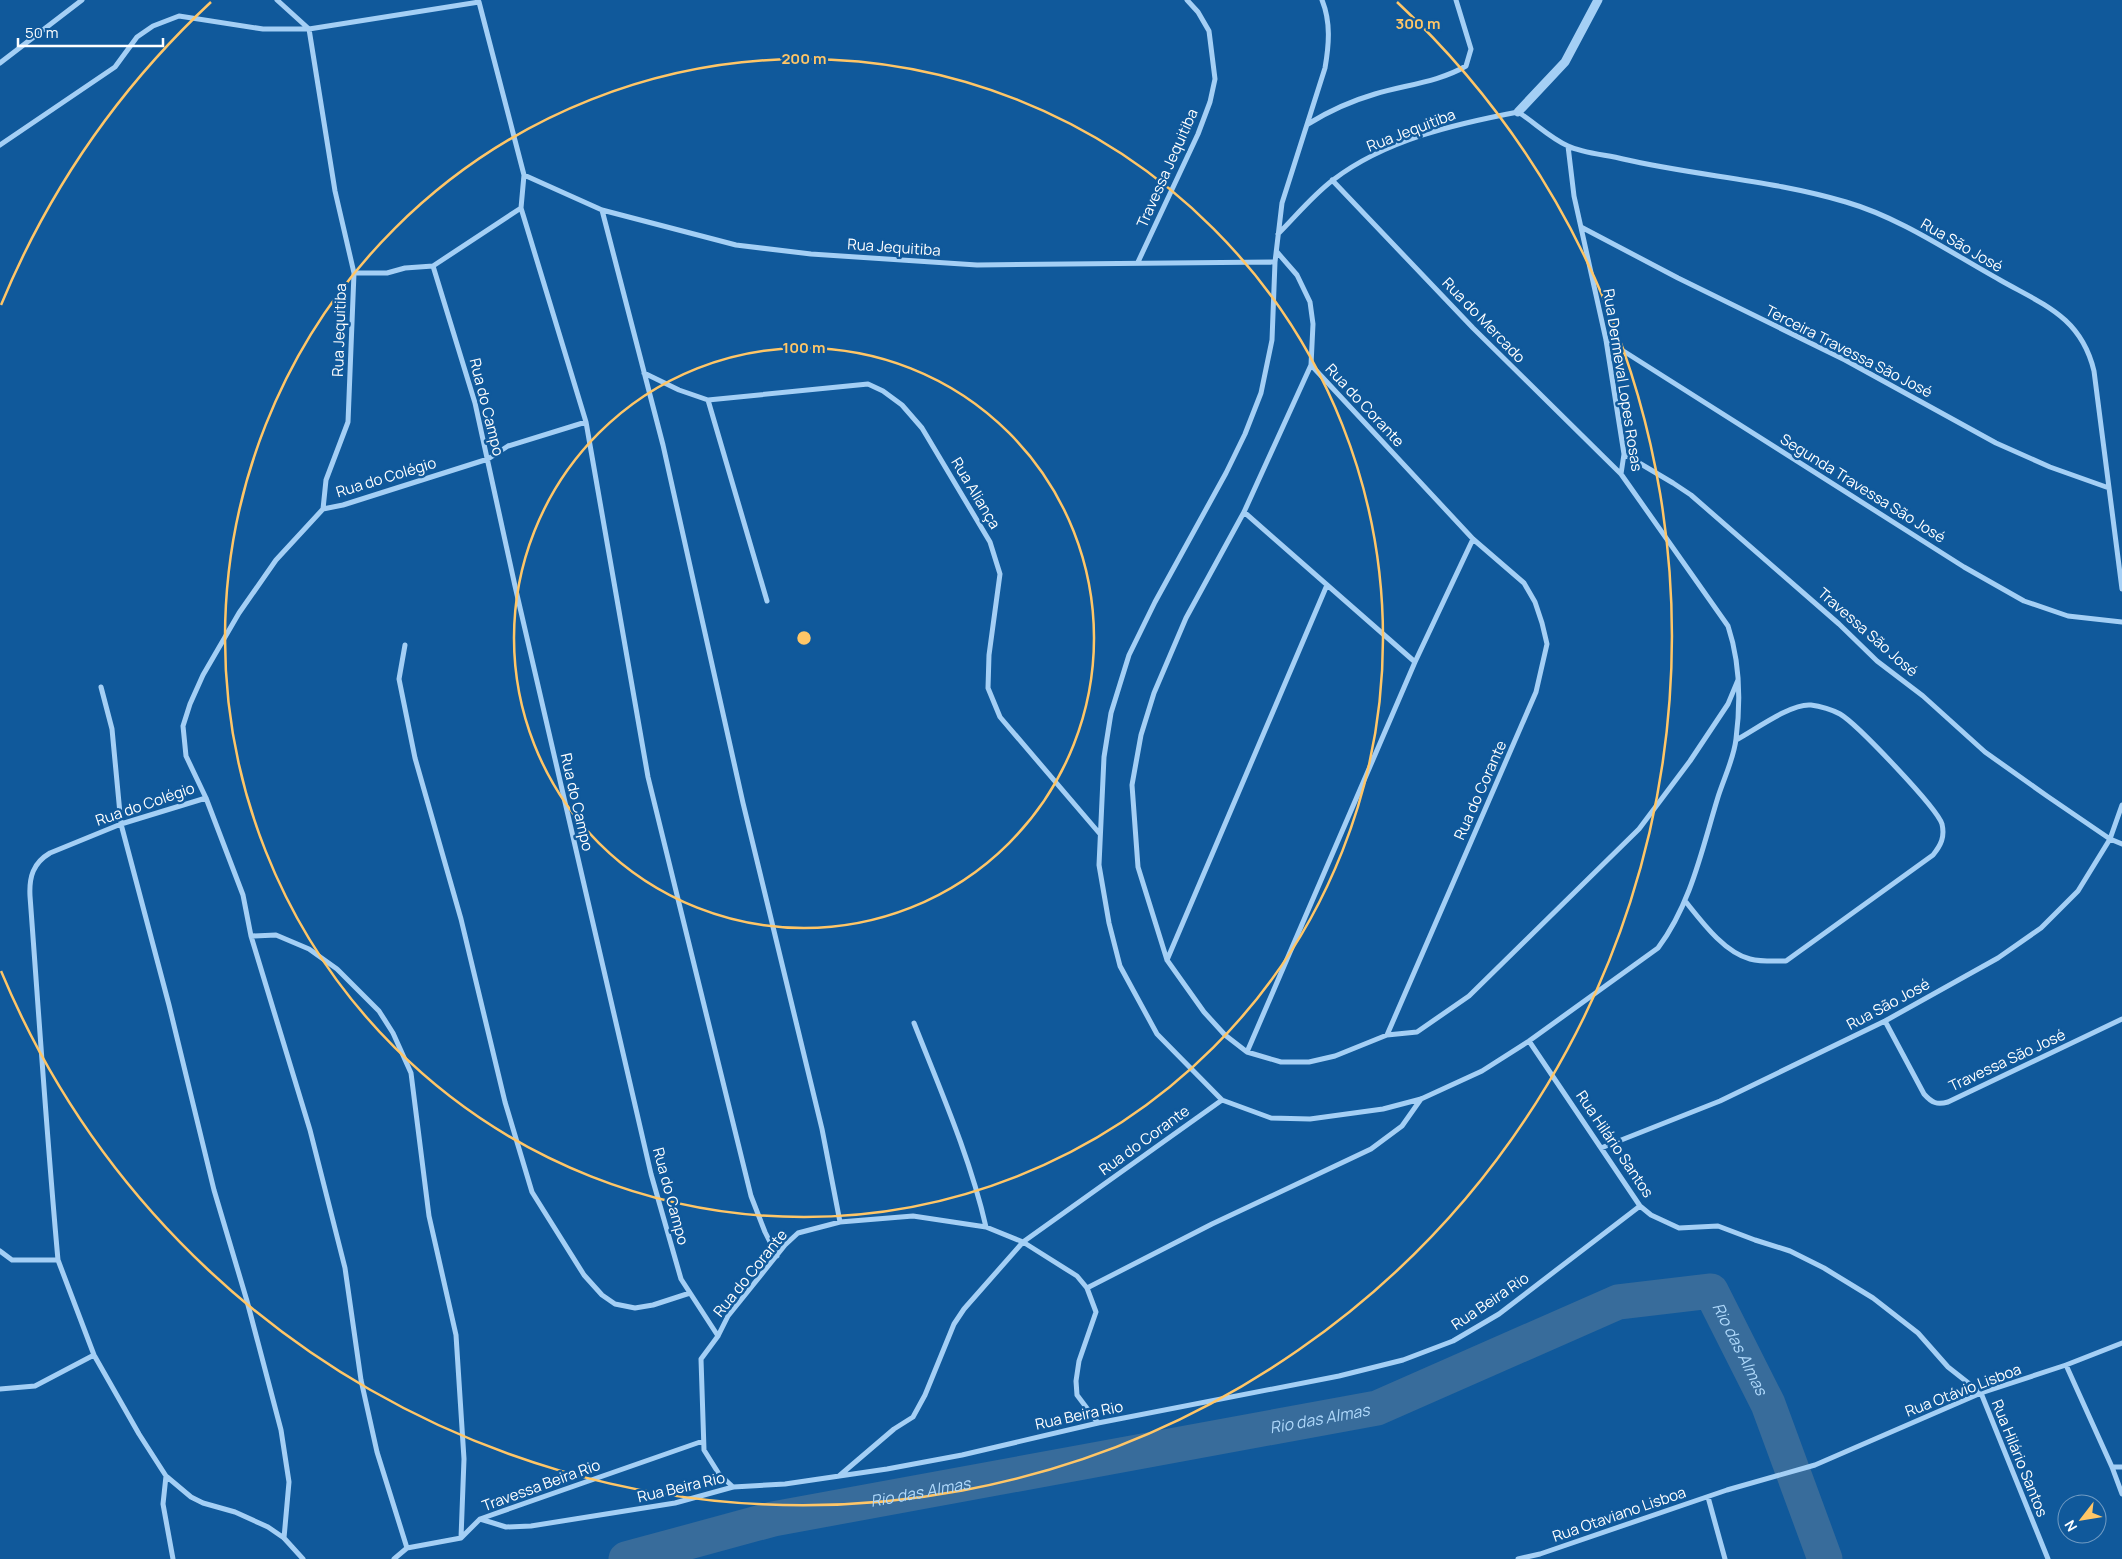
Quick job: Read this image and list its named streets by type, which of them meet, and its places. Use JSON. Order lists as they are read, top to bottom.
{
  "streets": {
    "street": [
      "Rua Jequitiba",
      "Travessa Jequitiba",
      "Rua São José",
      "Rua do Mercado",
      "Terceira Travessa São José",
      "Rua Dermeval Lopes Rosas",
      "Rua do Corante",
      "Rua do Campo",
      "Rua do Colégio",
      "Segunda Travessa São José",
      "Rua Aliança",
      "Travessa São José",
      "Rua Hilário Santos",
      "Rua Beira Rio",
      "Rua Otávio Lisboa",
      "Travessa Beira Rio",
      "Rua Otaviano Lisboa"
    ]
  },
  "crossings": [
    ["Rua Jequitiba", "Travessa Jequitiba"],
    ["Rua Jequitiba", "Rua do Mercado"],
    ["Rua Jequitiba", "Rua do Campo"],
    ["Rua Jequitiba", "Rua do Colégio"],
    ["Rua São José", "Terceira Travessa São José"],
    ["Rua São José", "Rua Dermeval Lopes Rosas"],
    ["Rua São José", "Travessa São José"],
    ["Rua São José", "Rua Hilário Santos"],
    ["Rua do Mercado", "Rua Dermeval Lopes Rosas"],
    ["Terceira Travessa São José", "Rua Dermeval Lopes Rosas"],
    ["Rua Dermeval Lopes Rosas", "Rua do Corante"],
    ["Rua Dermeval Lopes Rosas", "Segunda Travessa São José"],
    ["Rua Dermeval Lopes Rosas", "Travessa São José"],
    ["Rua Dermeval Lopes Rosas", "Rua Hilário Santos"],
    ["Rua do Corante", "Rua do Campo"],
    ["Rua do Corante", "Rua Beira Rio"],
    ["Rua do Corante", "Travessa Beira Rio"],
    ["Rua do Campo", "Rua do Colégio"],
    ["Rua Hilário Santos", "Rua Beira Rio"],
    ["Rua Hilário Santos", "Rua Otávio Lisboa"],
    ["Rua Beira Rio", "Travessa Beira Rio"],
    ["Rua Otávio Lisboa", "Rua Otaviano Lisboa"]
  ],
  "water": ["Rio das Almas"],
  "scale_bar": "50 m",
  "north": "bottom left",
  "rings": ["300 m", "200 m", "100 m"]
}
